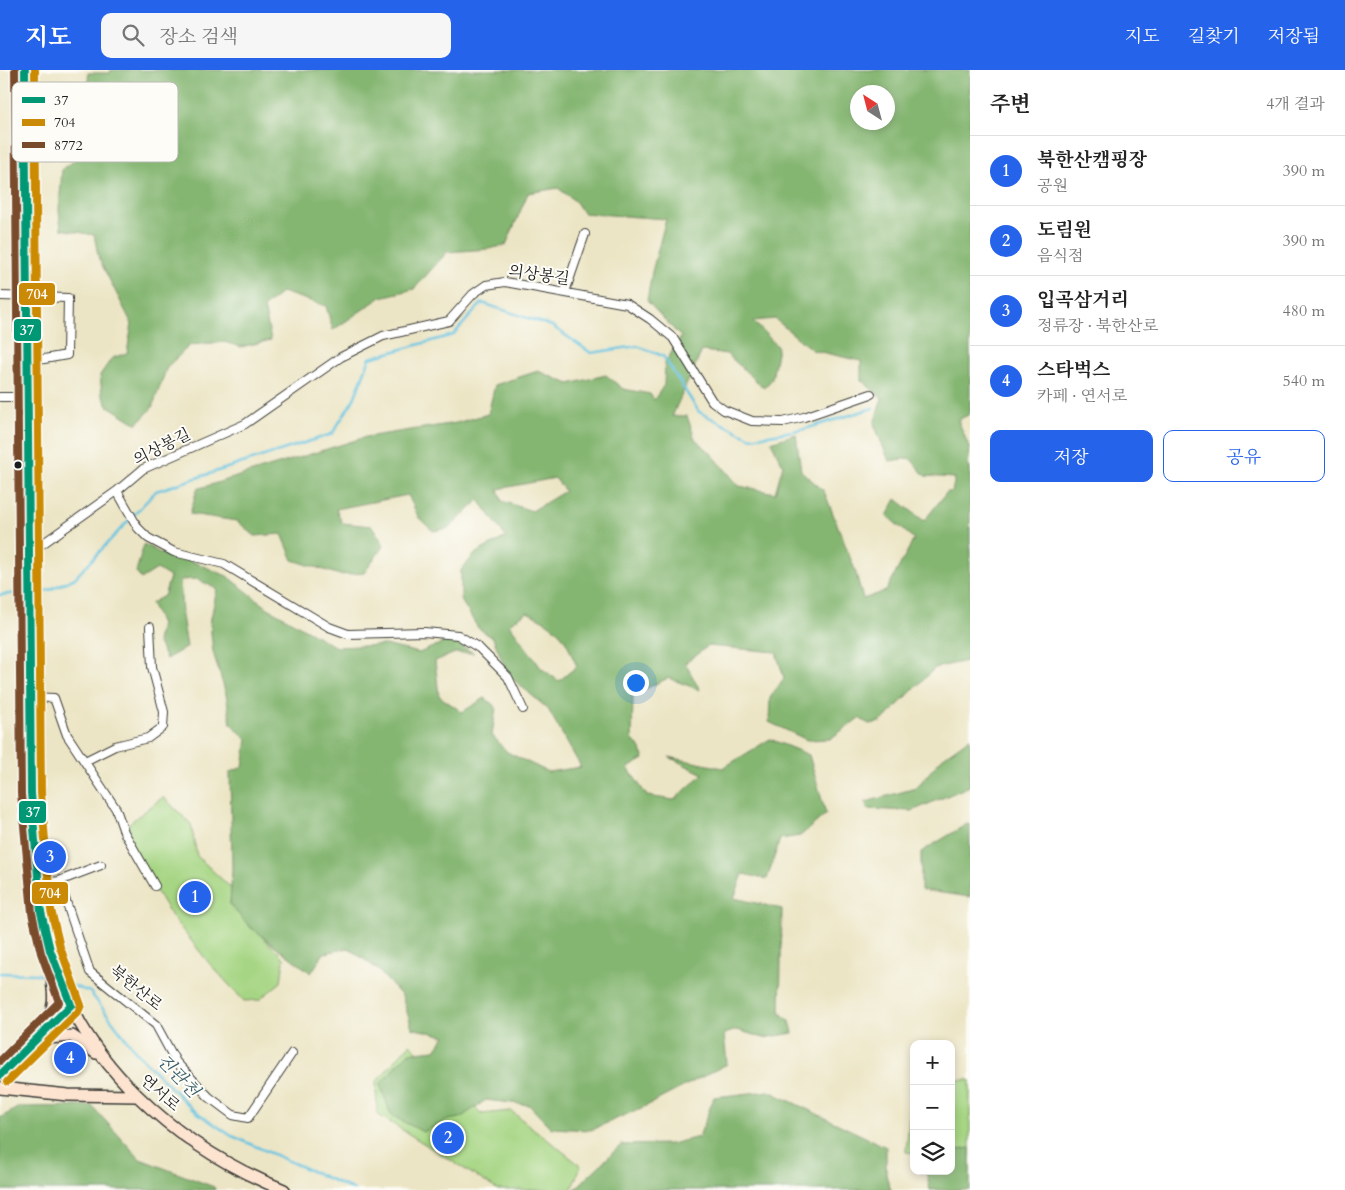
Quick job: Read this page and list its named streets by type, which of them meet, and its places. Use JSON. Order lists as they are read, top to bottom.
{
  "streets": {
    "main road": ["연서로"],
    "street": ["의상봉길", "북한산로"]
  },
  "water": ["진관천"],
  "lines": ["transit line 37", "transit line 704", "transit line 8772"],
  "legend": ["37", "704", "8772"],
  "north": "top left",
  "page": {
    "header": "지도",
    "search": "장소 검색",
    "nav": ["지도", "길찾기", "저장됨"],
    "heading": ["주변", "4개 결과"],
    "list": [
      {
        "mark": "1",
        "name": "북한산캠핑장",
        "note": "공원",
        "value": "390 m"
      },
      {
        "mark": "2",
        "name": "도림원",
        "note": "음식점",
        "value": "390 m"
      },
      {
        "mark": "3",
        "name": "입곡삼거리",
        "note": "정류장 · 북한산로",
        "value": "480 m"
      },
      {
        "mark": "4",
        "name": "스타벅스",
        "note": "카페 · 연서로",
        "value": "540 m"
      }
    ],
    "buttons": ["저장", "공유"],
    "pins": [
      "3",
      "1",
      "4",
      "2"
    ],
    "map_buttons": ["+", "−"]
  }
}
